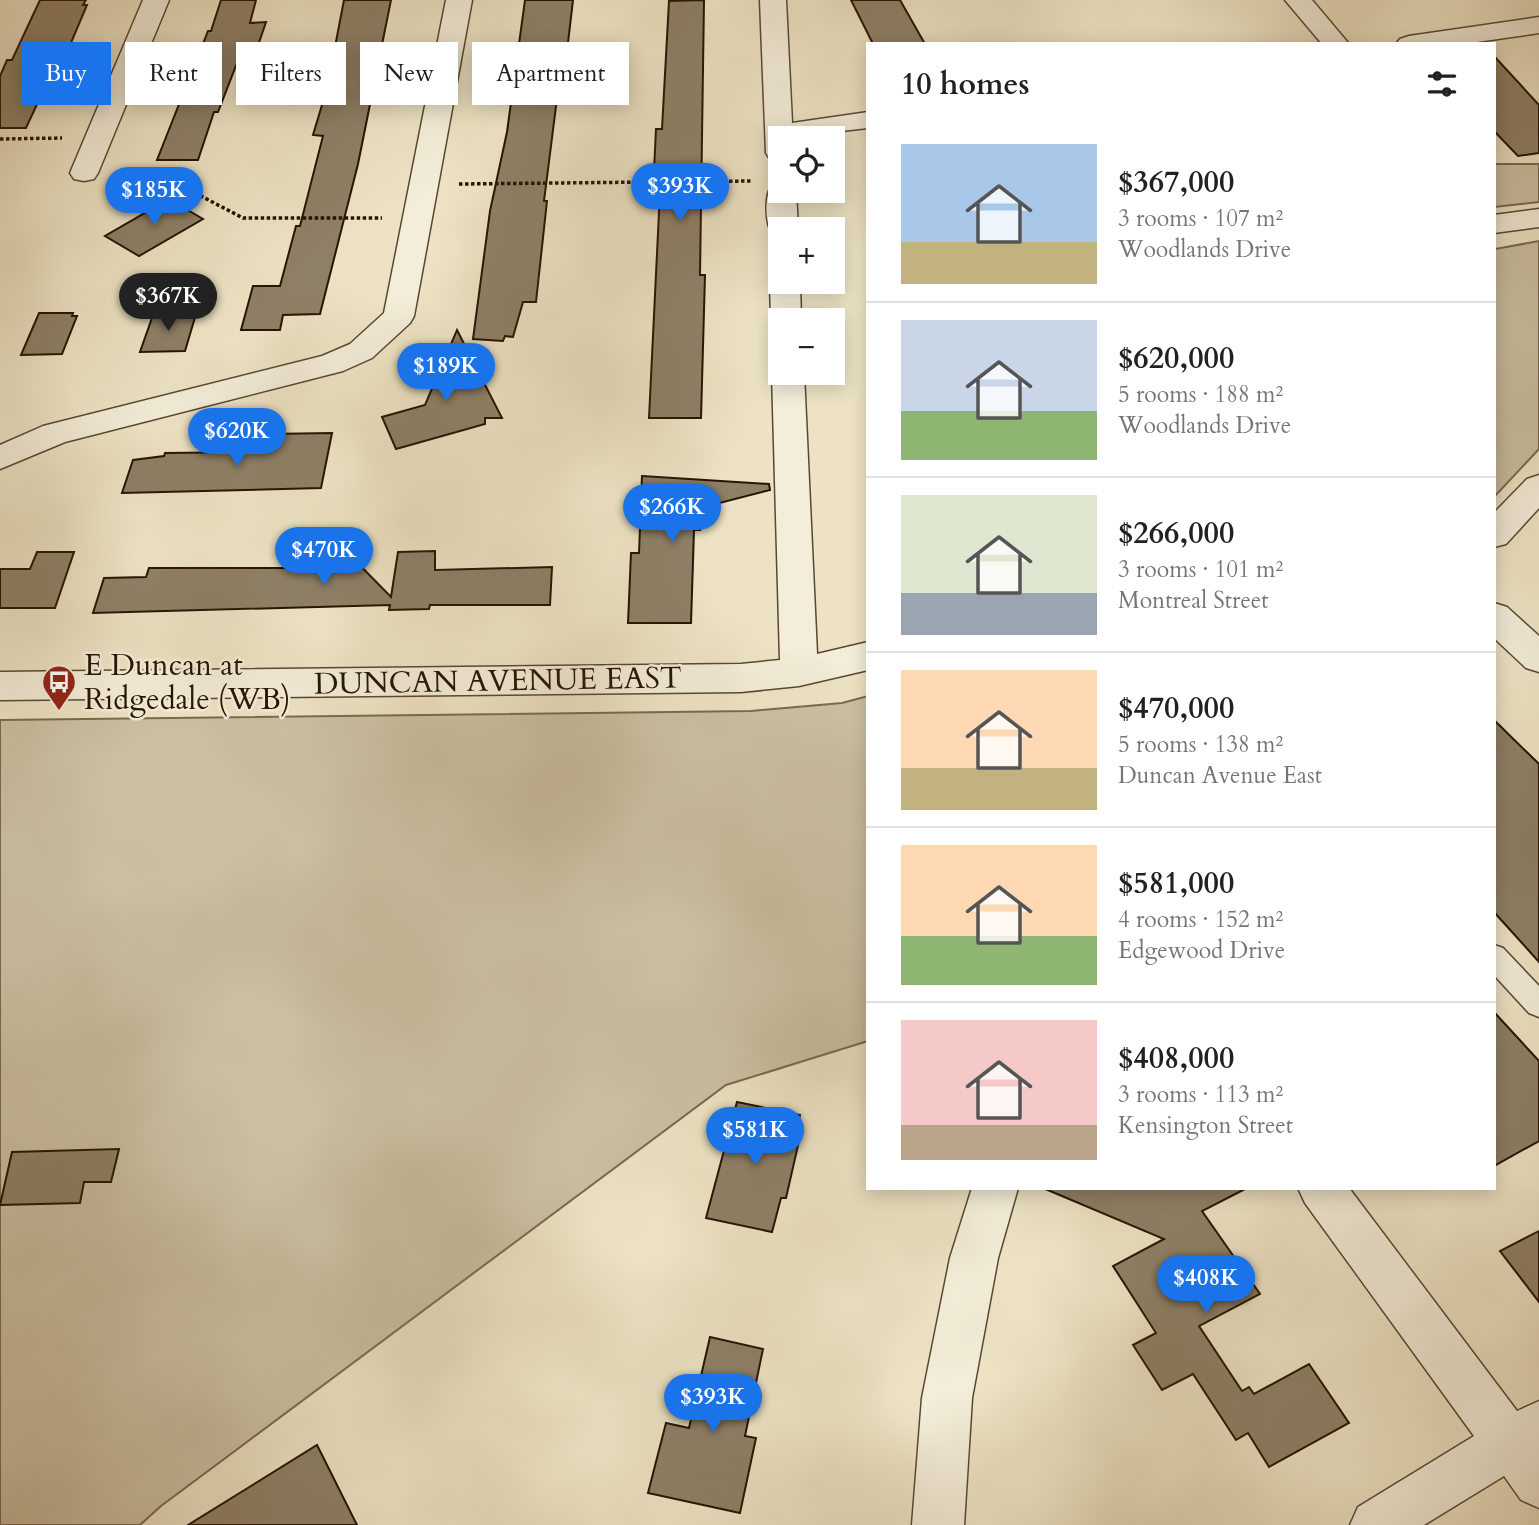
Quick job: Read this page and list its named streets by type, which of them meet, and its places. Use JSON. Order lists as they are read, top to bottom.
{
  "streets": {
    "street": ["DUNCAN AVENUE EAST"]
  },
  "places": {
    "bus stop": ["E Duncan at Ridgedale (WB)"]
  },
  "page": {
    "chip": [
      "Buy",
      "Rent",
      "Filters",
      "New",
      "Apartment"
    ],
    "heading": "10 homes",
    "map_buttons": ["+", "−"],
    "list": [
      {
        "name": "$367,000",
        "note": "3 rooms · 107 m² · Woodlands Drive"
      },
      {
        "name": "$620,000",
        "note": "5 rooms · 188 m² · Woodlands Drive"
      },
      {
        "name": "$266,000",
        "note": "3 rooms · 101 m² · Montreal Street"
      },
      {
        "name": "$470,000",
        "note": "5 rooms · 138 m² · Duncan Avenue East"
      },
      {
        "name": "$581,000",
        "note": "4 rooms · 152 m² · Edgewood Drive"
      },
      {
        "name": "$408,000",
        "note": "3 rooms · 113 m² · Kensington Street"
      }
    ],
    "price": [
      "$393K",
      "$185K",
      "$367K",
      "$189K",
      "$620K",
      "$266K",
      "$470K",
      "$581K",
      "$408K",
      "$393K"
    ]
  }
}
